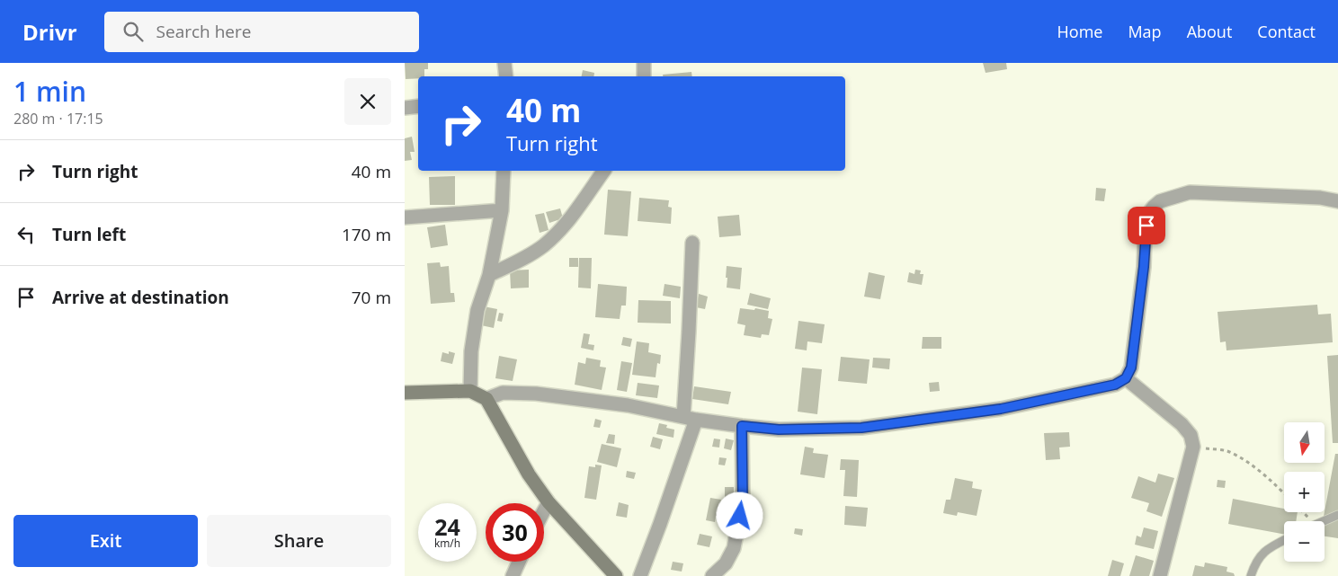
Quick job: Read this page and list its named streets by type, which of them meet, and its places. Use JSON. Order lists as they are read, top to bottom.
{
  "north": "bottom",
  "page": {
    "header": "Drivr",
    "search": "Search here",
    "nav": [
      "Home",
      "Map",
      "About",
      "Contact"
    ],
    "heading": ["1 min", "280 m · 17:15"],
    "turn": ["40 m", "Turn right"],
    "list": [
      {
        "name": "Turn right",
        "value": "40 m"
      },
      {
        "name": "Turn left",
        "value": "170 m"
      },
      {
        "name": "Arrive at destination",
        "value": "70 m"
      }
    ],
    "map_buttons": ["+", "−"],
    "speed": "24 km/h",
    "limit": "30",
    "buttons": ["Exit", "Share"]
  }
}
